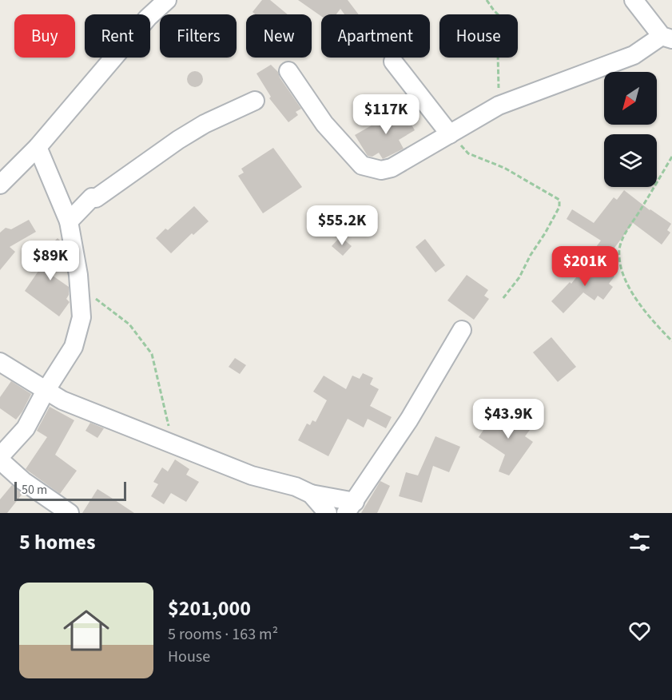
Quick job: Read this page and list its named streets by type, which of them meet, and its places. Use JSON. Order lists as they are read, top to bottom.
{
  "scale_bar": "50 m",
  "north": "bottom left",
  "page": {
    "chip": [
      "Buy",
      "Rent",
      "Filters",
      "New",
      "Apartment",
      "House"
    ],
    "price": [
      "$117K",
      "$55.2K",
      "$89K",
      "$201K",
      "$43.9K"
    ],
    "scale": "50 m",
    "heading": "5 homes",
    "list": [
      {
        "name": "$201,000",
        "note": "5 rooms · 163 m² · House"
      }
    ]
  }
}
